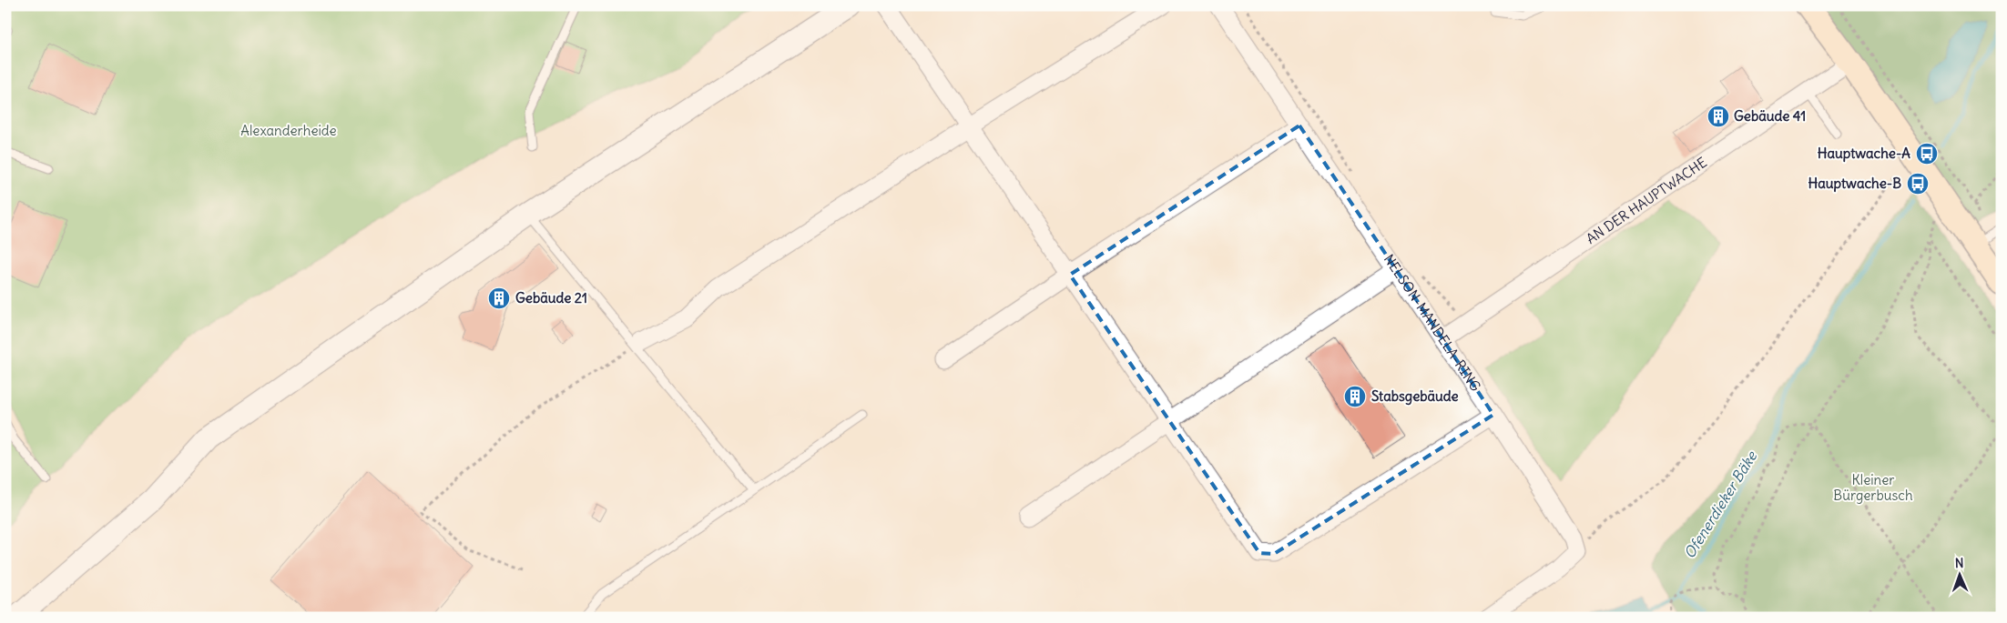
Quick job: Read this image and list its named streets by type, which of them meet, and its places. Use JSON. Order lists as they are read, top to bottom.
{
  "streets": {
    "street": ["AN DER HAUPTWACHE", "NELSON-MANDELA-RING"]
  },
  "crossings": [
    ["AN DER HAUPTWACHE", "NELSON-MANDELA-RING"]
  ],
  "water": ["Ofenerdieker Bäke"],
  "parks": ["Alexanderheide", "Kleiner Bürgerbusch"],
  "places": {
    "building": ["Gebäude 41", "Gebäude 21", "Stabsgebäude"],
    "bus stop": ["Hauptwache-A", "Hauptwache-B"]
  },
  "north": "top"
}
